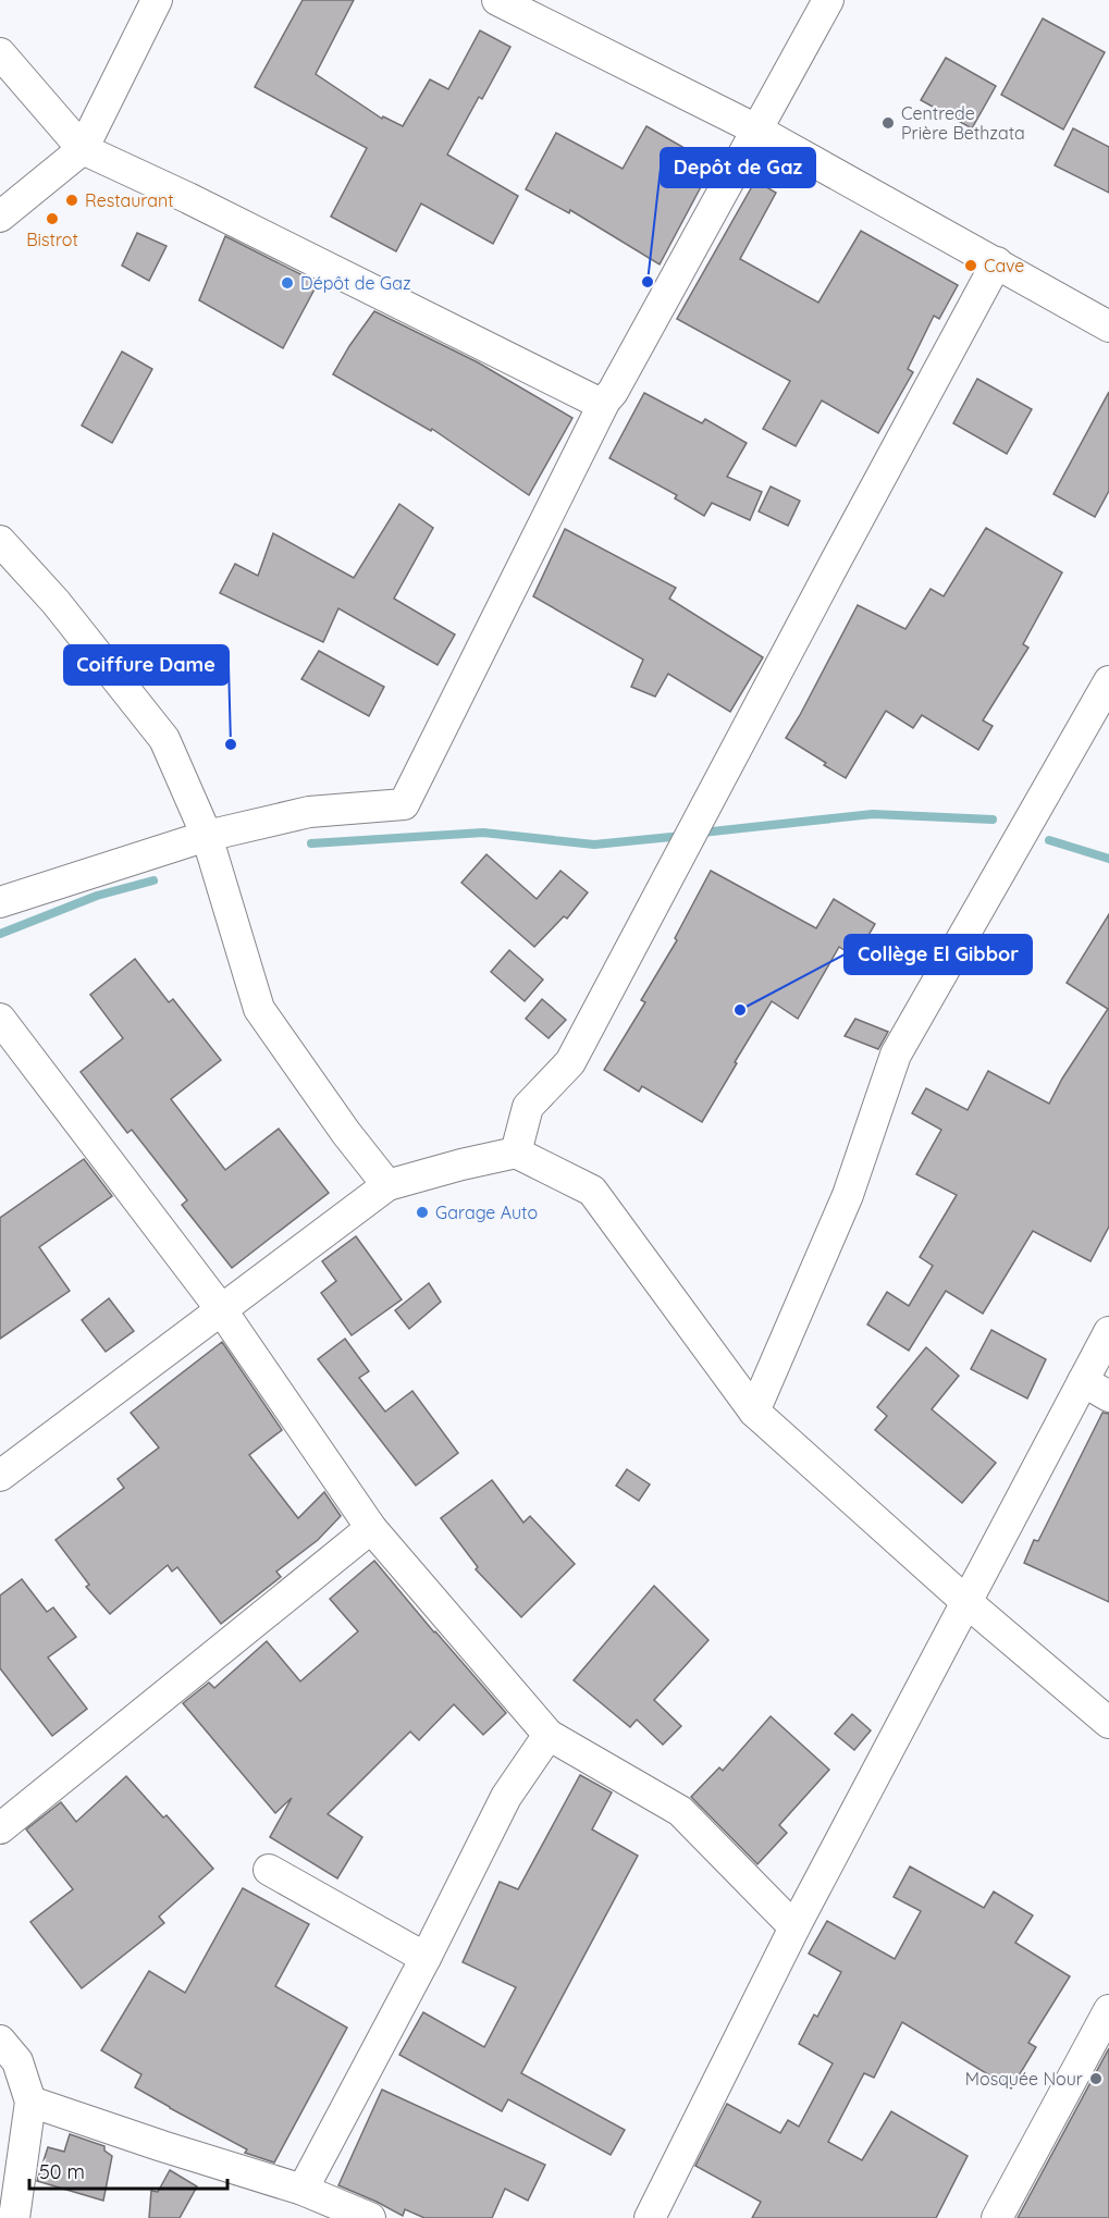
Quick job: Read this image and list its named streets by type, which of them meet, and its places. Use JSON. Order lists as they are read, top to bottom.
{
  "places": [
    "Centrede Prière Bethzata",
    "Restaurant",
    "Bistrot",
    "Cave",
    "Depôt de Gaz",
    "Dépôt de Gaz",
    "Coiffure Dame",
    "Collège El Gibbor",
    "Garage Auto",
    "Mosquée Nour"
  ],
  "scale_bar": "50 m"
}
